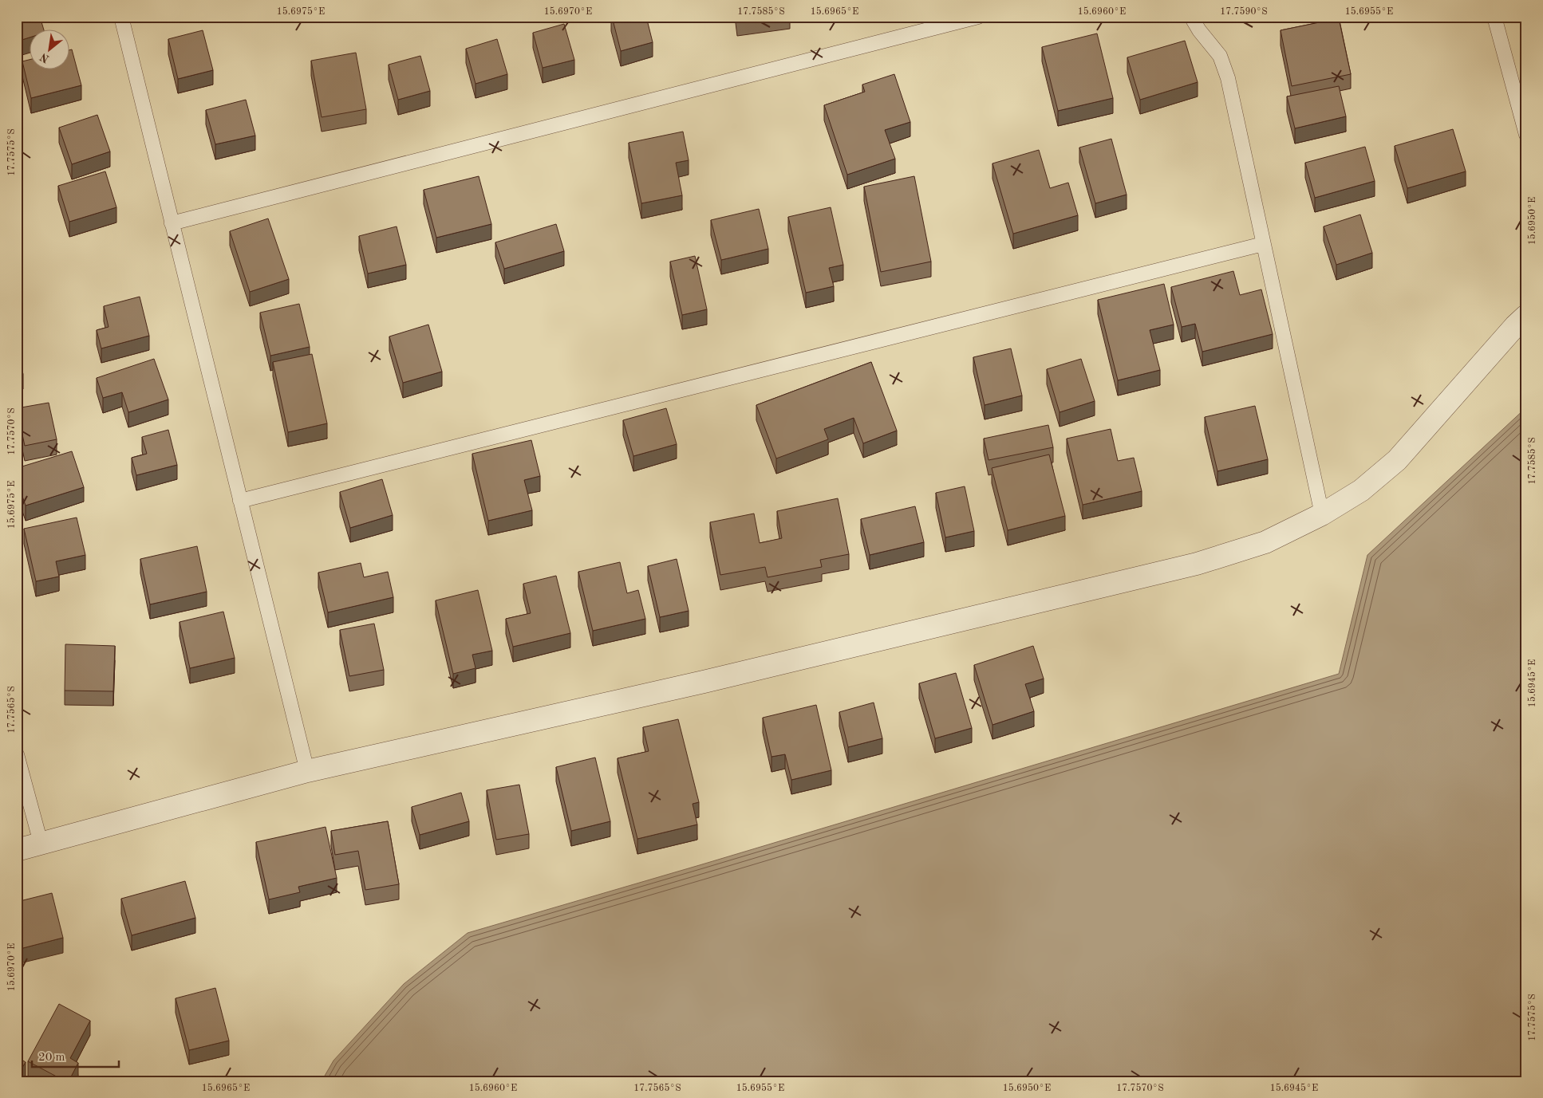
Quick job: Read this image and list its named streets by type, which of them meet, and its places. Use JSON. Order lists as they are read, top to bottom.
{
  "scale_bar": "20 m",
  "north": "bottom left",
  "coordinates": [
    "15.6975°E",
    "15.6970°E",
    "17.7585°S",
    "15.6965°E",
    "15.6960°E",
    "17.7590°S",
    "15.6955°E",
    "17.7575°S",
    "15.6950°E",
    "17.7570°S",
    "15.6945°E",
    "17.7565°S"
  ]
}
